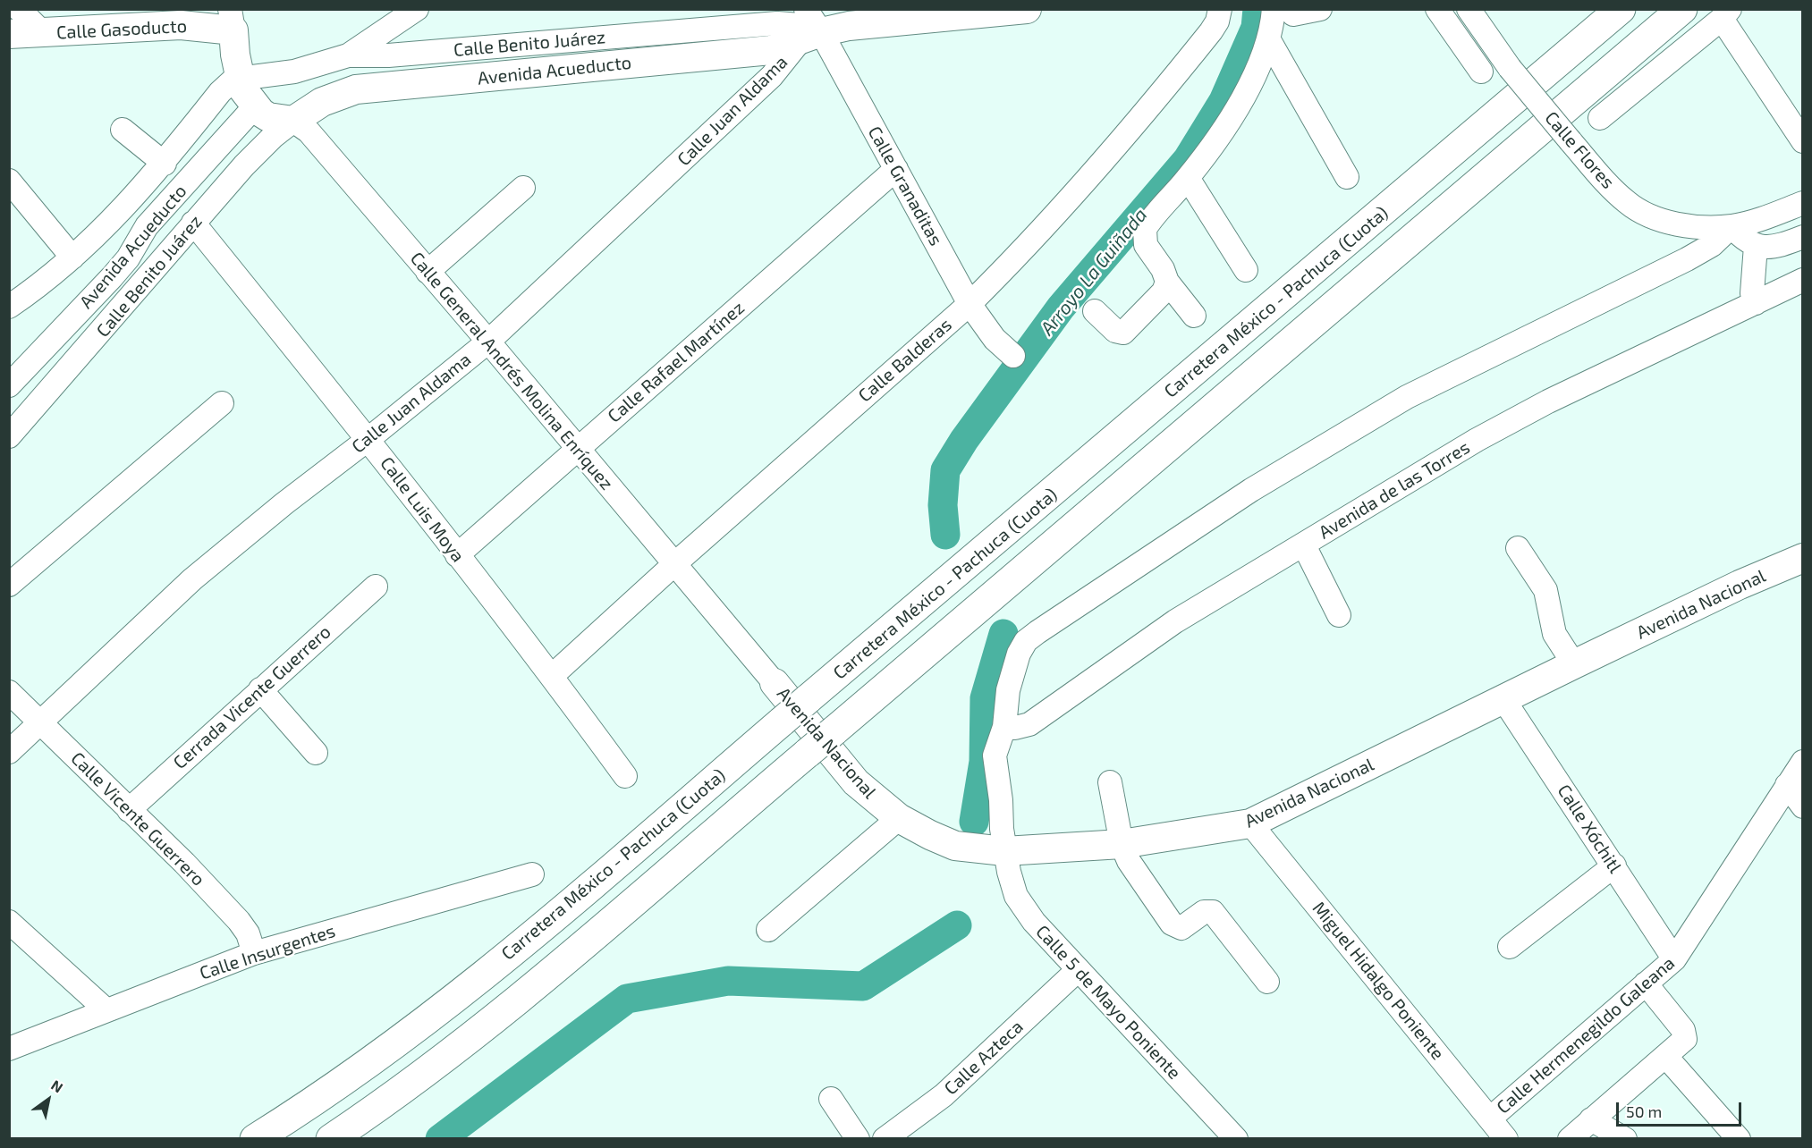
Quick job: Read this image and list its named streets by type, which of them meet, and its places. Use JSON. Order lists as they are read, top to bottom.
{
  "streets": {
    "highway": ["Carretera México - Pachuca (Cuota)"],
    "main road": [
      "Calle Gasoducto",
      "Avenida Acueducto",
      "Calle General Andrés Molina Enríquez",
      "Avenida Nacional"
    ],
    "street": [
      "Calle Benito Juárez",
      "Calle Juan Aldama",
      "Calle Flores",
      "Calle Granaditas",
      "Calle Balderas",
      "Calle Rafael Martínez",
      "Avenida de las Torres",
      "Calle Luis Moya",
      "Cerrada Vicente Guerrero",
      "Calle Vicente Guerrero",
      "Calle Xóchitl",
      "Calle Insurgentes",
      "Miguel Hidalgo Poniente",
      "Calle 5 de Mayo Poniente",
      "Calle Hermenegildo Galeana",
      "Calle Azteca"
    ]
  },
  "crossings": [
    ["Calle Benito Juárez", "Avenida Acueducto"],
    ["Calle Benito Juárez", "Calle Juan Aldama"],
    ["Calle Benito Juárez", "Calle Granaditas"],
    ["Calle Benito Juárez", "Calle General Andrés Molina Enríquez"],
    ["Calle Benito Juárez", "Calle Luis Moya"],
    ["Avenida Acueducto", "Calle Juan Aldama"],
    ["Avenida Acueducto", "Calle Granaditas"],
    ["Avenida Acueducto", "Calle General Andrés Molina Enríquez"],
    ["Calle Juan Aldama", "Calle Granaditas"],
    ["Calle Juan Aldama", "Calle General Andrés Molina Enríquez"],
    ["Calle Juan Aldama", "Calle Luis Moya"],
    ["Calle Juan Aldama", "Calle Vicente Guerrero"],
    ["Calle Granaditas", "Calle Balderas"],
    ["Calle Granaditas", "Calle Rafael Martínez"],
    ["Calle Balderas", "Calle General Andrés Molina Enríquez"],
    ["Calle Balderas", "Calle Luis Moya"],
    ["Calle Rafael Martínez", "Calle General Andrés Molina Enríquez"],
    ["Calle Rafael Martínez", "Calle Luis Moya"],
    ["Calle General Andrés Molina Enríquez", "Avenida Nacional"],
    ["Avenida Nacional", "Calle Xóchitl"],
    ["Avenida Nacional", "Miguel Hidalgo Poniente"],
    ["Avenida Nacional", "Calle 5 de Mayo Poniente"],
    ["Cerrada Vicente Guerrero", "Calle Vicente Guerrero"],
    ["Calle Vicente Guerrero", "Calle Insurgentes"],
    ["Calle Xóchitl", "Calle Hermenegildo Galeana"],
    ["Miguel Hidalgo Poniente", "Calle Hermenegildo Galeana"],
    ["Calle 5 de Mayo Poniente", "Calle Azteca"]
  ],
  "water": ["Arroyo La Guiñada"],
  "scale_bar": "50 m",
  "north": "top right"
}
